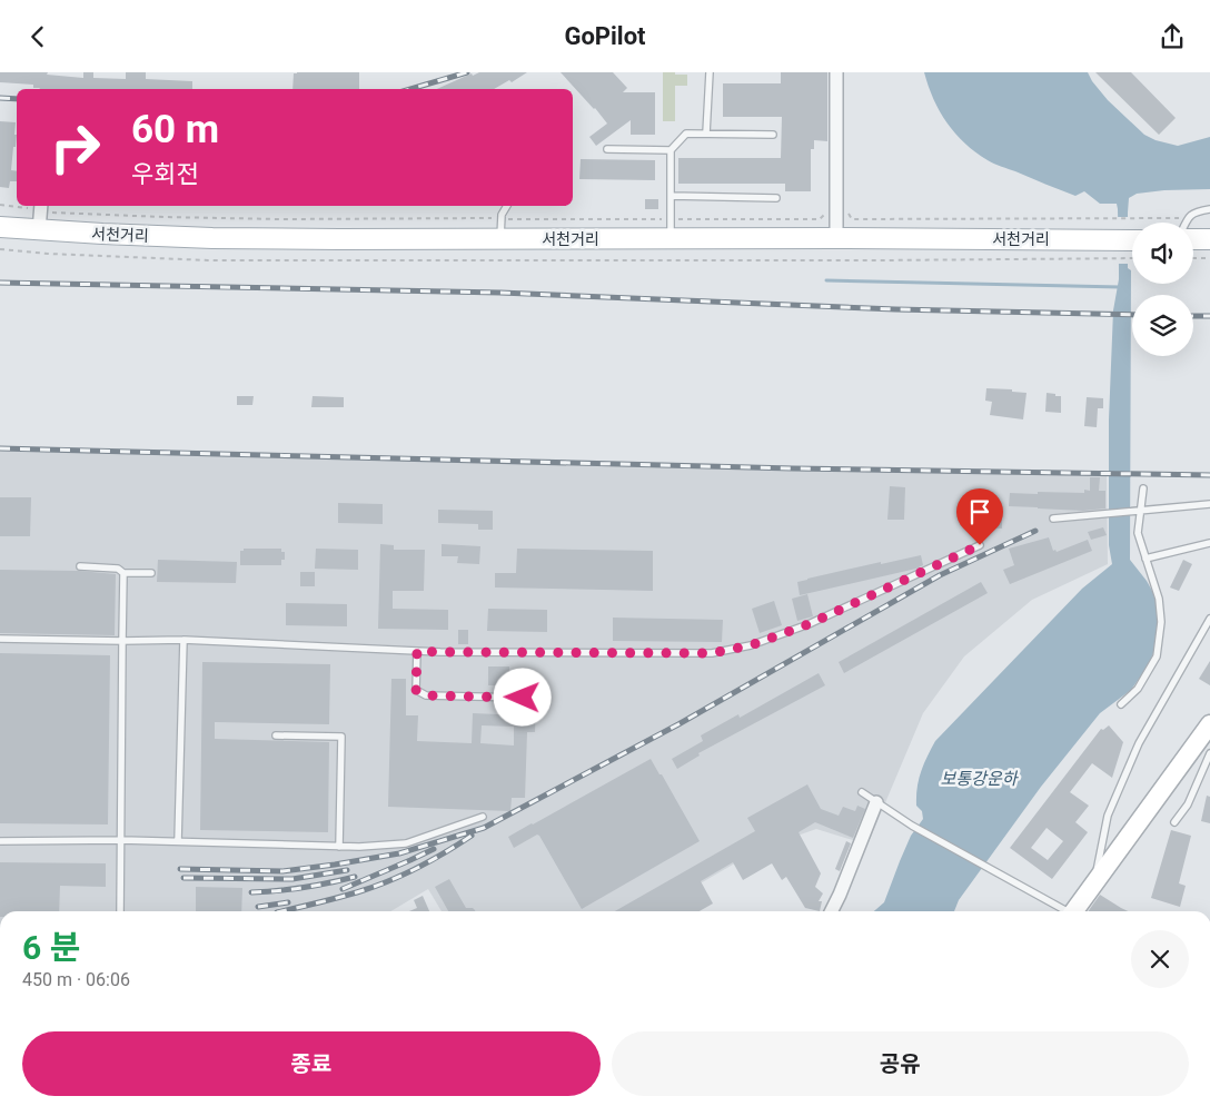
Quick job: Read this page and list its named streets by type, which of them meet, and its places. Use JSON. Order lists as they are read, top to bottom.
{
  "streets": {
    "main road": ["서천거리"]
  },
  "water": ["보통강운하"],
  "page": {
    "header": "GoPilot",
    "turn": ["60 m", "우회전"],
    "heading": ["6 분", "450 m · 06:06"],
    "buttons": ["종료", "공유"]
  }
}
